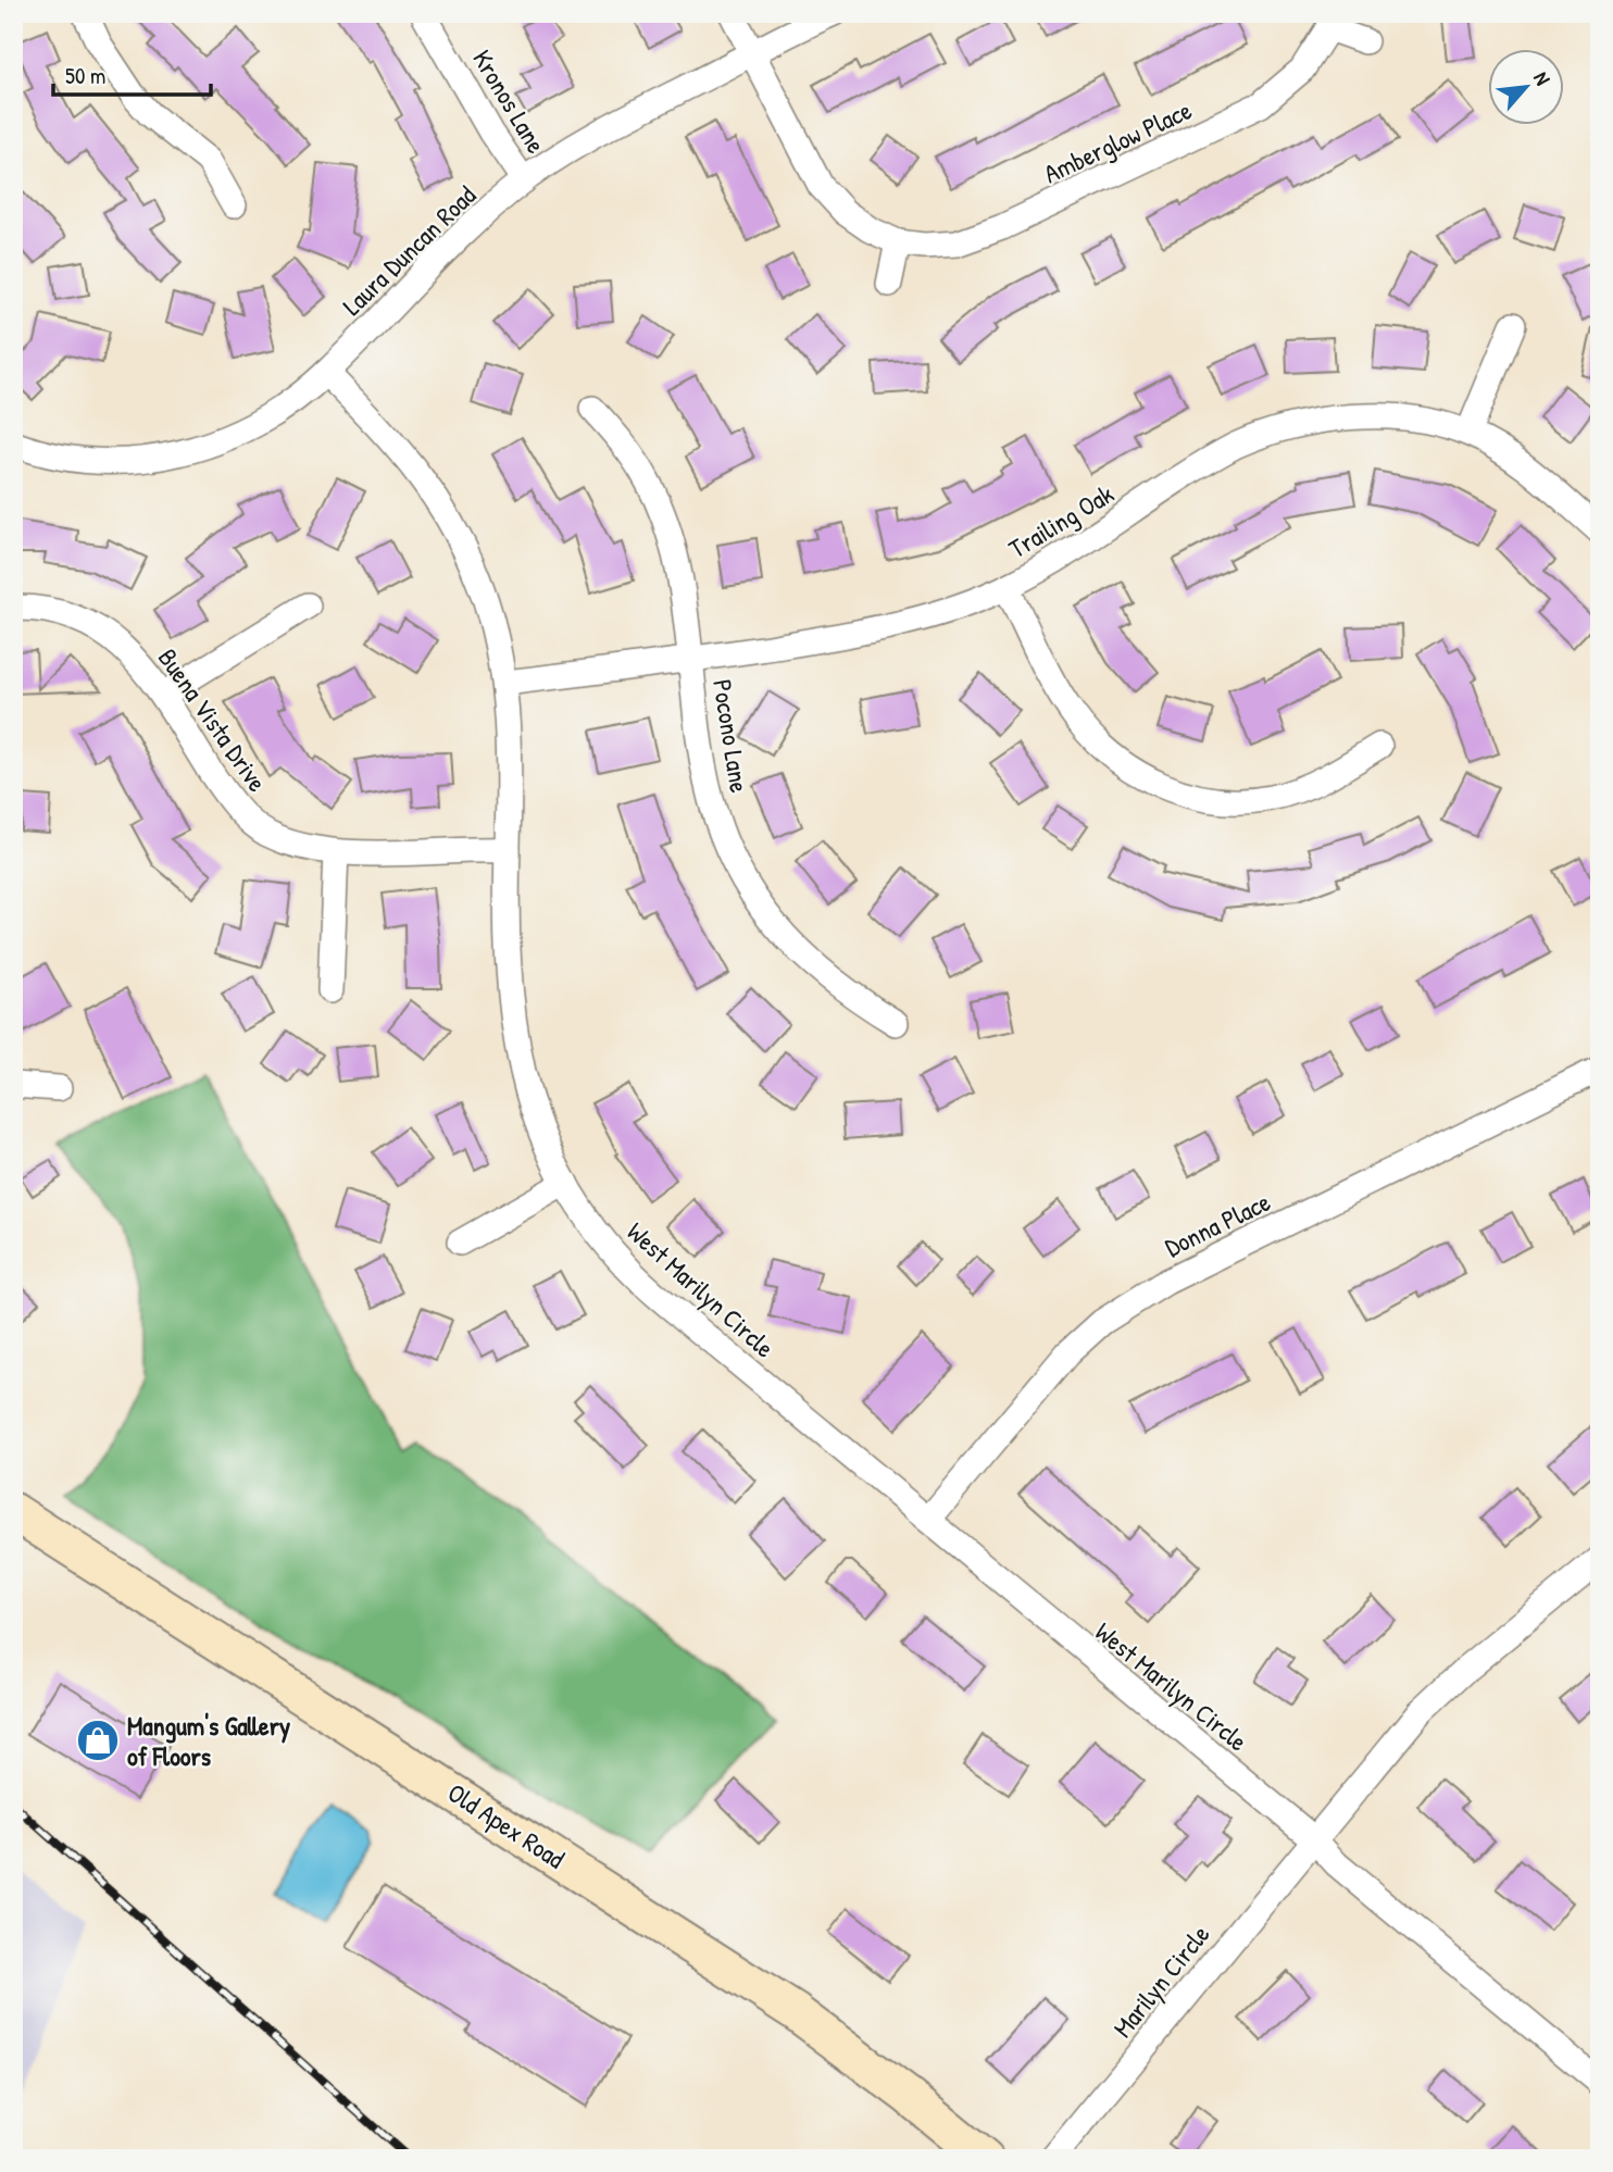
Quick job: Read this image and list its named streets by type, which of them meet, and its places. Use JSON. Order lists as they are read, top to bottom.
{
  "streets": {
    "main road": ["Old Apex Road"],
    "street": [
      "Kronos Lane",
      "Amberglow Place",
      "Laura Duncan Road",
      "Trailing Oak",
      "Buena Vista Drive",
      "Pocono Lane",
      "Donna Place",
      "West Marilyn Circle",
      "Marilyn Circle"
    ]
  },
  "crossings": [
    ["Kronos Lane", "Laura Duncan Road"],
    ["Amberglow Place", "Laura Duncan Road"],
    ["Laura Duncan Road", "West Marilyn Circle"],
    ["Trailing Oak", "Pocono Lane"],
    ["Trailing Oak", "West Marilyn Circle"],
    ["Buena Vista Drive", "West Marilyn Circle"],
    ["Donna Place", "West Marilyn Circle"],
    ["West Marilyn Circle", "Marilyn Circle"]
  ],
  "places": {
    "shop": ["Mangum's Gallery of Floors"]
  },
  "scale_bar": "50 m",
  "north": "top right"
}
